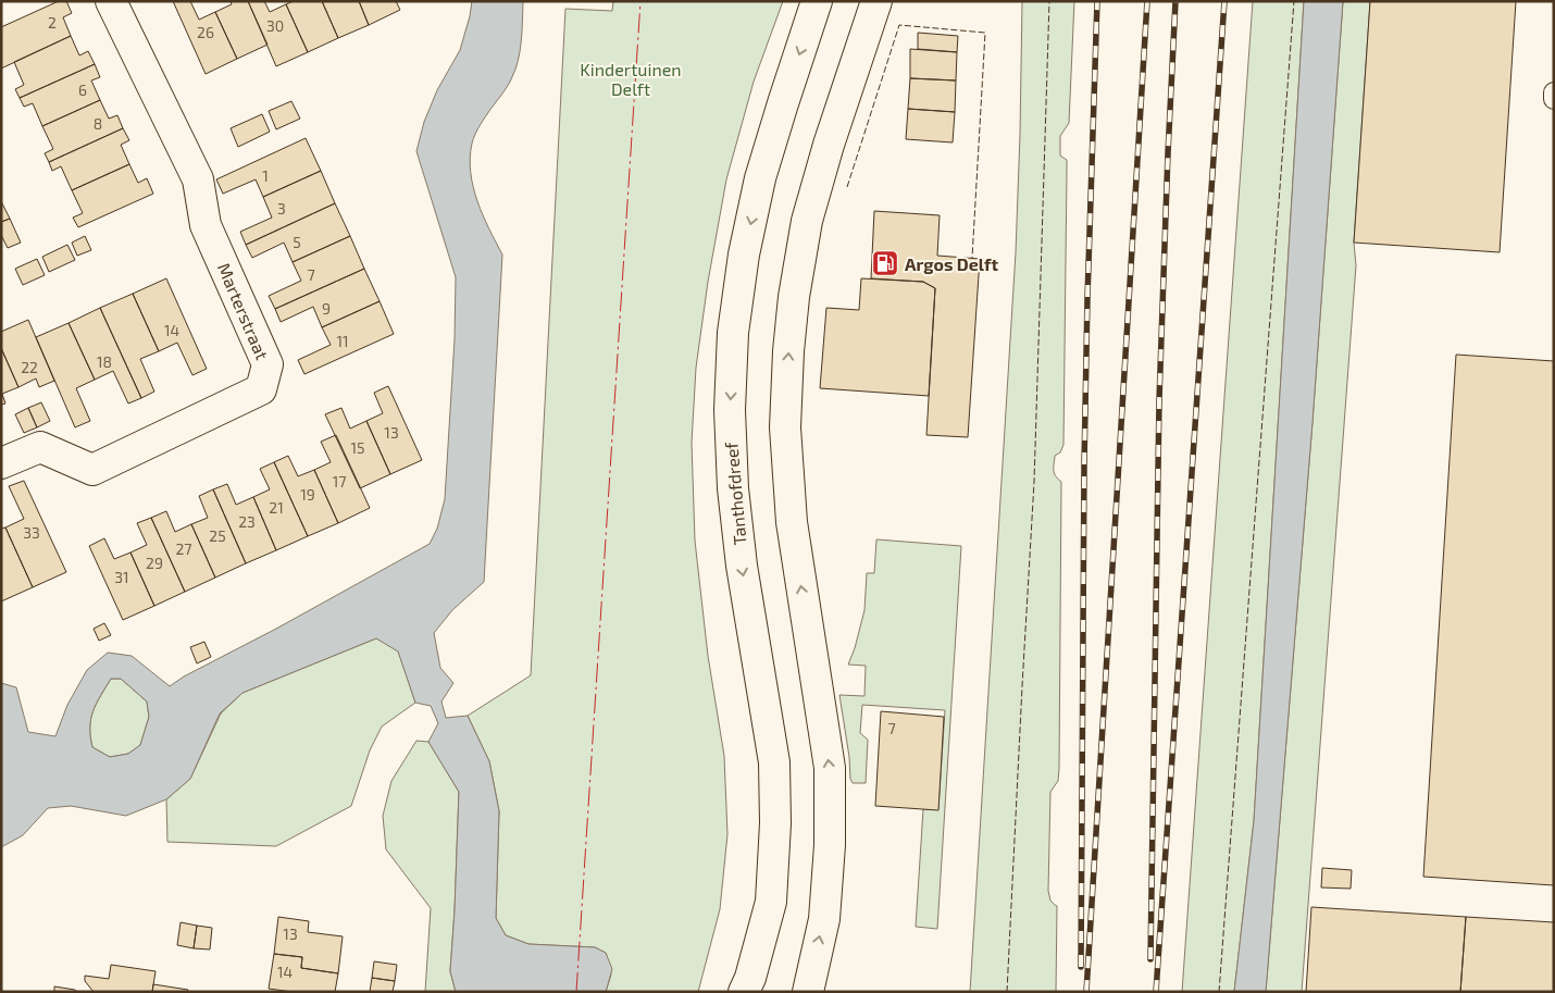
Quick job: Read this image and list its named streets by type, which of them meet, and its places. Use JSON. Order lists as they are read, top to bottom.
{
  "streets": {
    "street": ["Marterstraat", "Tanthofdreef"]
  },
  "parks": ["Kindertuinen Delft"],
  "places": {
    "fuel station": ["Argos Delft"]
  },
  "house_numbers": [
    "2",
    "30",
    "26",
    "6",
    "8",
    "1",
    "3",
    "5",
    "7",
    "9",
    "14",
    "11",
    "18",
    "22",
    "13",
    "15",
    "17",
    "19",
    "21",
    "23",
    "33",
    "25",
    "27",
    "29",
    "31",
    "7",
    "13",
    "14"
  ]
}
